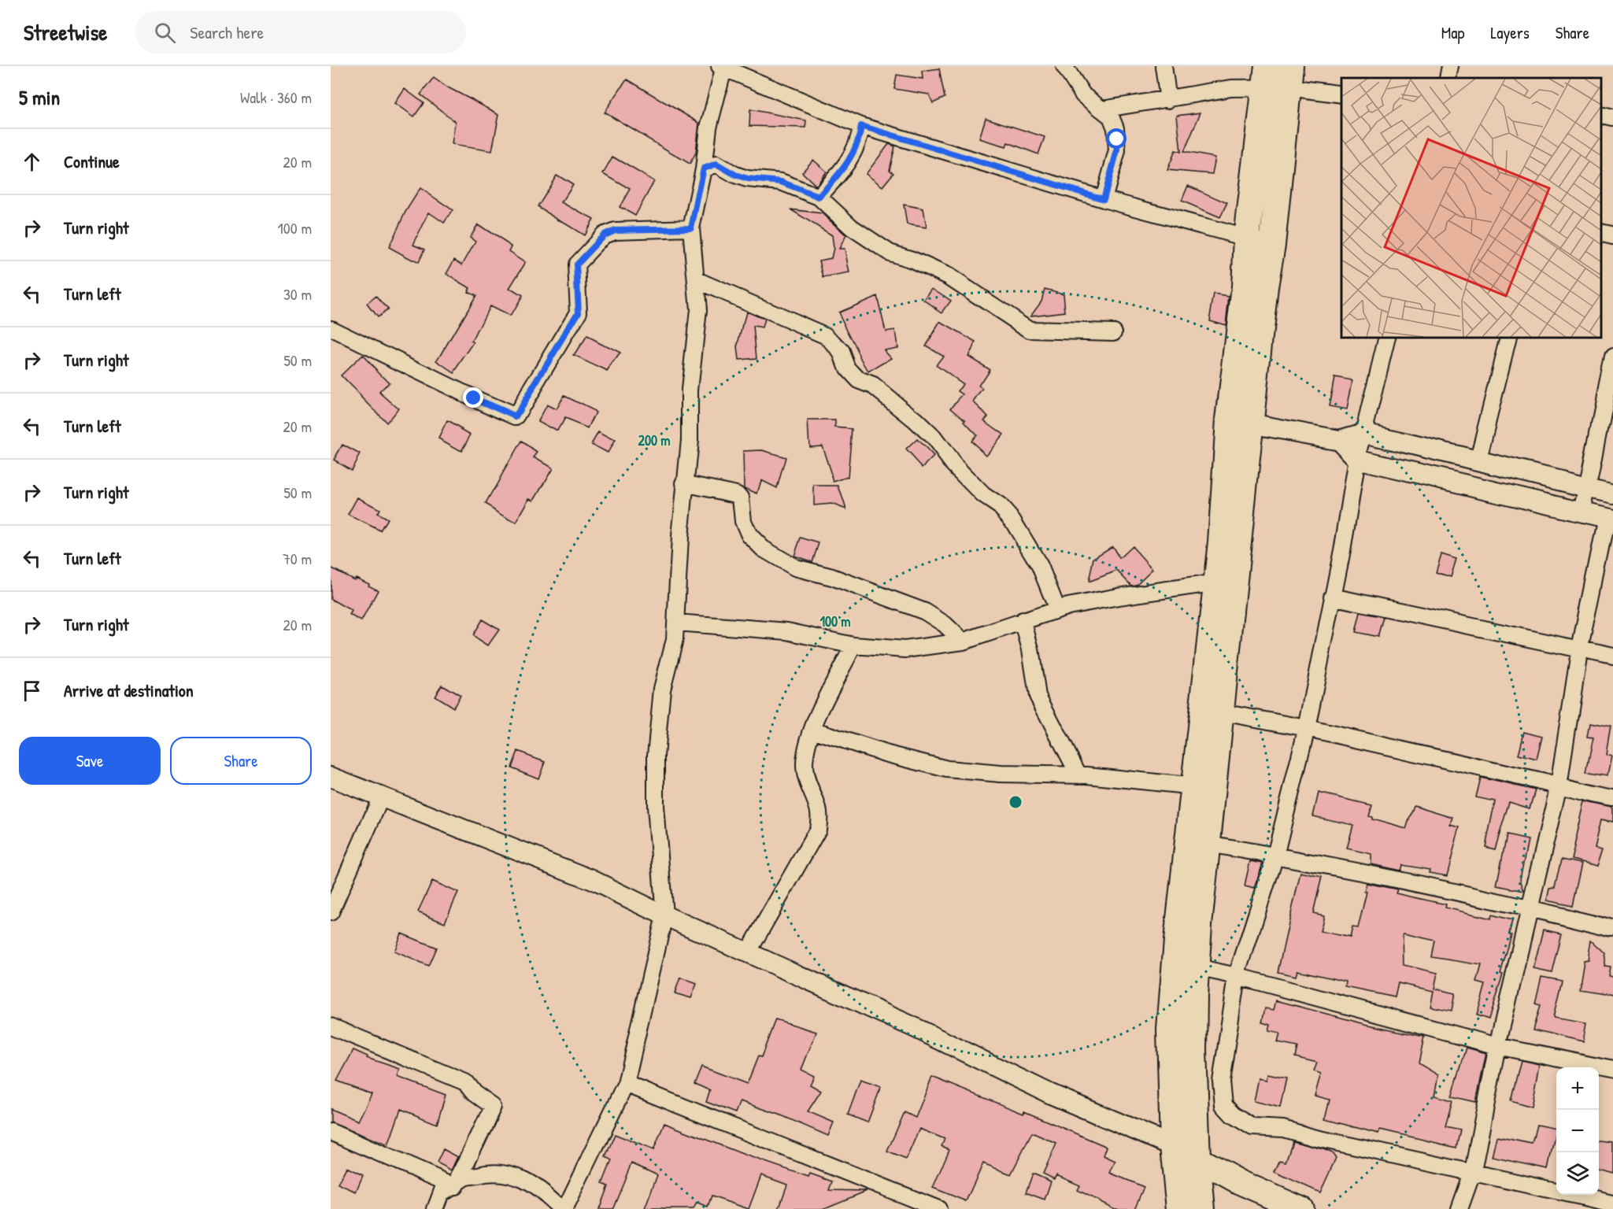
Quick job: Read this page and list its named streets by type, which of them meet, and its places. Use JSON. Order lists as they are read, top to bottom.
{
  "page": {
    "header": "Streetwise",
    "search": "Search here",
    "nav": ["Map", "Layers", "Share"],
    "heading": ["5 min", "Walk · 360 m"],
    "list": [
      ["Continue", "20 m"],
      ["Turn right", "100 m"],
      ["Turn left", "30 m"],
      ["Turn right", "50 m"],
      ["Turn left", "20 m"],
      ["Turn right", "50 m"],
      ["Turn left", "70 m"],
      ["Turn right", "20 m"],
      "Arrive at destination"
    ],
    "buttons": ["Save", "Share"],
    "map_buttons": ["+", "−"]
  },
  "rings": ["200 m", "100 m"]
}
